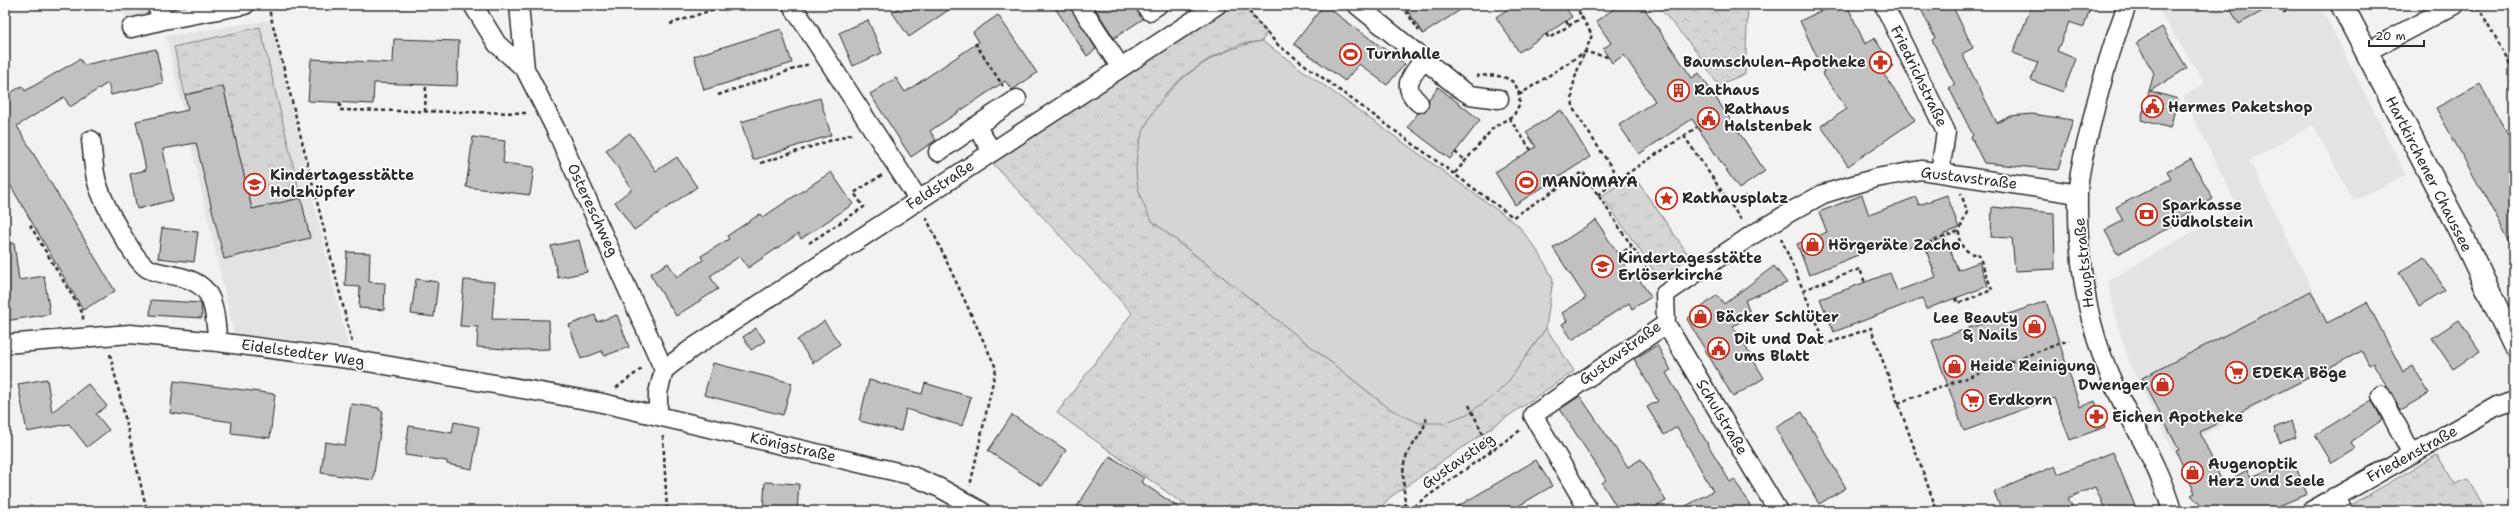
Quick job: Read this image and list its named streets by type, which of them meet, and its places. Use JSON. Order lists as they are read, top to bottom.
{
  "streets": {
    "main road": ["Hartkirchener Chaussee"],
    "street": [
      "Friedrichstraße",
      "Gustavstraße",
      "Feldstraße",
      "Ostereschweg",
      "Hauptstraße",
      "Eidelstedter Weg",
      "Schulstraße",
      "Königstraße",
      "Friedenstraße"
    ],
    "path": ["Gustavstieg"]
  },
  "crossings": [
    ["Friedrichstraße", "Gustavstraße"],
    ["Gustavstraße", "Hauptstraße"],
    ["Gustavstraße", "Schulstraße"],
    ["Gustavstraße", "Gustavstieg"],
    ["Feldstraße", "Ostereschweg"],
    ["Eidelstedter Weg", "Königstraße"]
  ],
  "places": {
    "sports": ["Turnhalle", "MANOMAYA"],
    "pharmacy": ["Baumschulen-Apotheke", "Eichen Apotheke"],
    "building": ["Rathaus"],
    "public building": ["Hermes Paketshop", "Rathaus Halstenbek", "Dit und Dat ums Blatt"],
    "school or university": ["Kindertagesstätte Holzhüpfer", "Kindertagesstätte Erlöserkirche"],
    "place": ["Rathausplatz"],
    "bank": ["Sparkasse Südholstein"],
    "shop": [
      "Hörgeräte Zacho",
      "Bäcker Schlüter",
      "Lee Beauty & Nails",
      "Heide Reinigung",
      "Dwenger",
      "Augenoptik Herz und Seele"
    ],
    "supermarket": ["EDEKA Böge", "Erdkorn"]
  },
  "scale_bar": "20 m"
}
